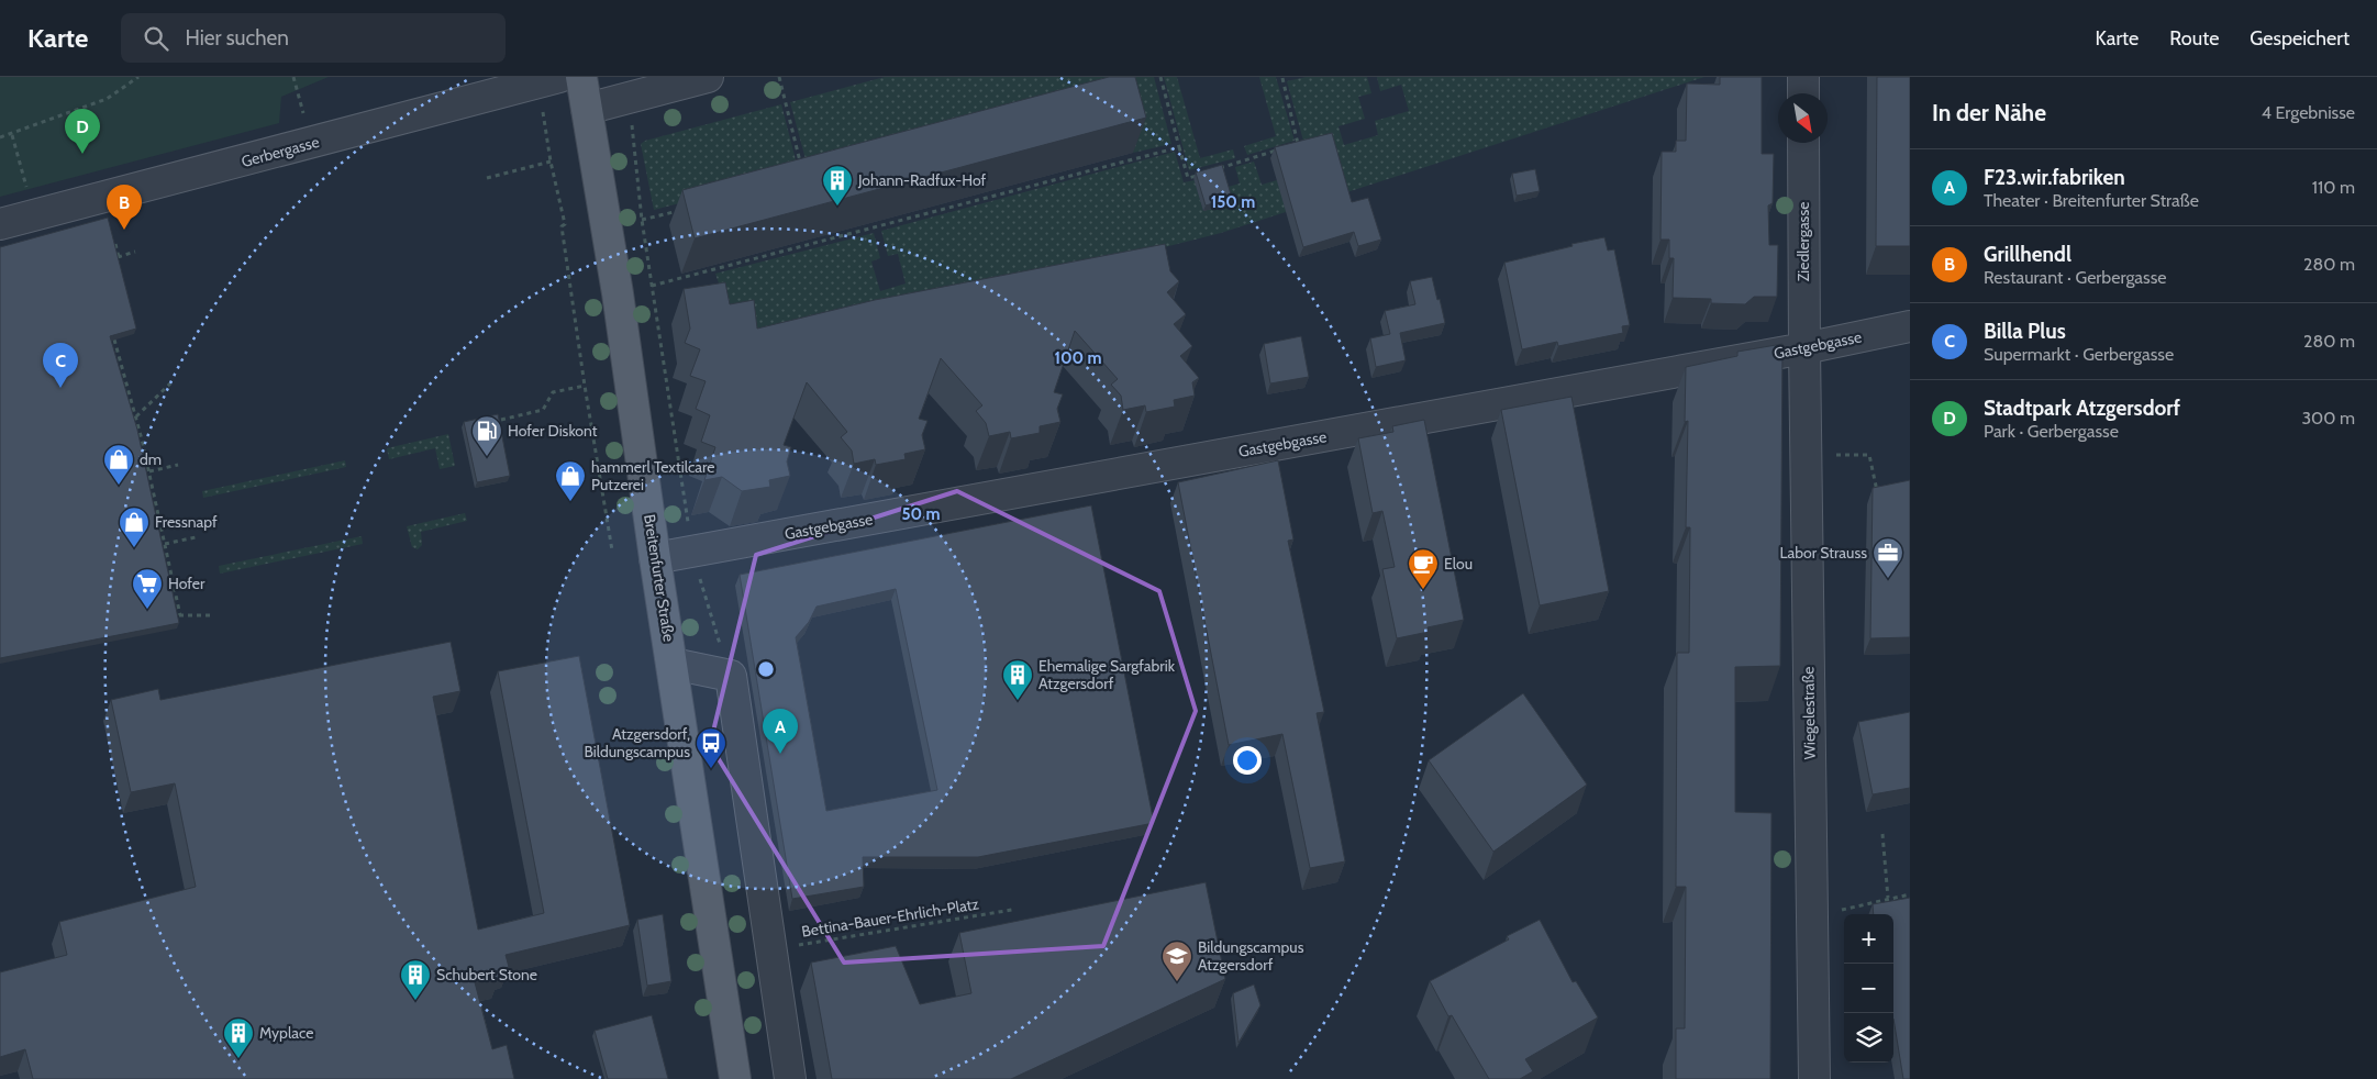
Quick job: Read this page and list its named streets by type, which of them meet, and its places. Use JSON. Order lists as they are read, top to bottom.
{
  "streets": {
    "main road": ["Breitenfurter Straße"],
    "street": [
      "Gerbergasse",
      "Ziedlergasse",
      "Gastgebgasse",
      "Wiegelestraße"
    ],
    "path": ["Bettina-Bauer-Ehrlich-Platz"]
  },
  "crossings": [
    ["Ziedlergasse", "Gastgebgasse"],
    ["Ziedlergasse", "Wiegelestraße"],
    ["Gastgebgasse", "Breitenfurter Straße"],
    ["Gastgebgasse", "Wiegelestraße"]
  ],
  "places": {
    "building": [
      "Johann-Radfux-Hof",
      "Ehemalige Sargfabrik Atzgersdorf",
      "Schubert Stone",
      "Myplace"
    ],
    "fuel station": ["Hofer Diskont"],
    "shop": ["dm", "hammerl Textilcare Putzerei", "Fressnapf"],
    "office": ["Labor Strauss"],
    "cafe": ["Elou"],
    "supermarket": ["Hofer"],
    "bus stop": ["Atzgersdorf, Bildungscampus"],
    "school or university": ["Bildungscampus Atzgersdorf"]
  },
  "north": "bottom right",
  "page": {
    "header": "Karte",
    "search": "Hier suchen",
    "nav": ["Karte", "Route", "Gespeichert"],
    "heading": ["In der Nähe", "4 Ergebnisse"],
    "pins": [
      "D",
      "B",
      "C",
      "A"
    ],
    "list": [
      {
        "mark": "A",
        "name": "F23.wir.fabriken",
        "note": "Theater · Breitenfurter Straße",
        "value": "110 m"
      },
      {
        "mark": "B",
        "name": "Grillhendl",
        "note": "Restaurant · Gerbergasse",
        "value": "280 m"
      },
      {
        "mark": "C",
        "name": "Billa Plus",
        "note": "Supermarkt · Gerbergasse",
        "value": "280 m"
      },
      {
        "mark": "D",
        "name": "Stadtpark Atzgersdorf",
        "note": "Park · Gerbergasse",
        "value": "300 m"
      }
    ],
    "map_buttons": ["+", "−"]
  },
  "rings": ["150 m", "100 m", "50 m"]
}
